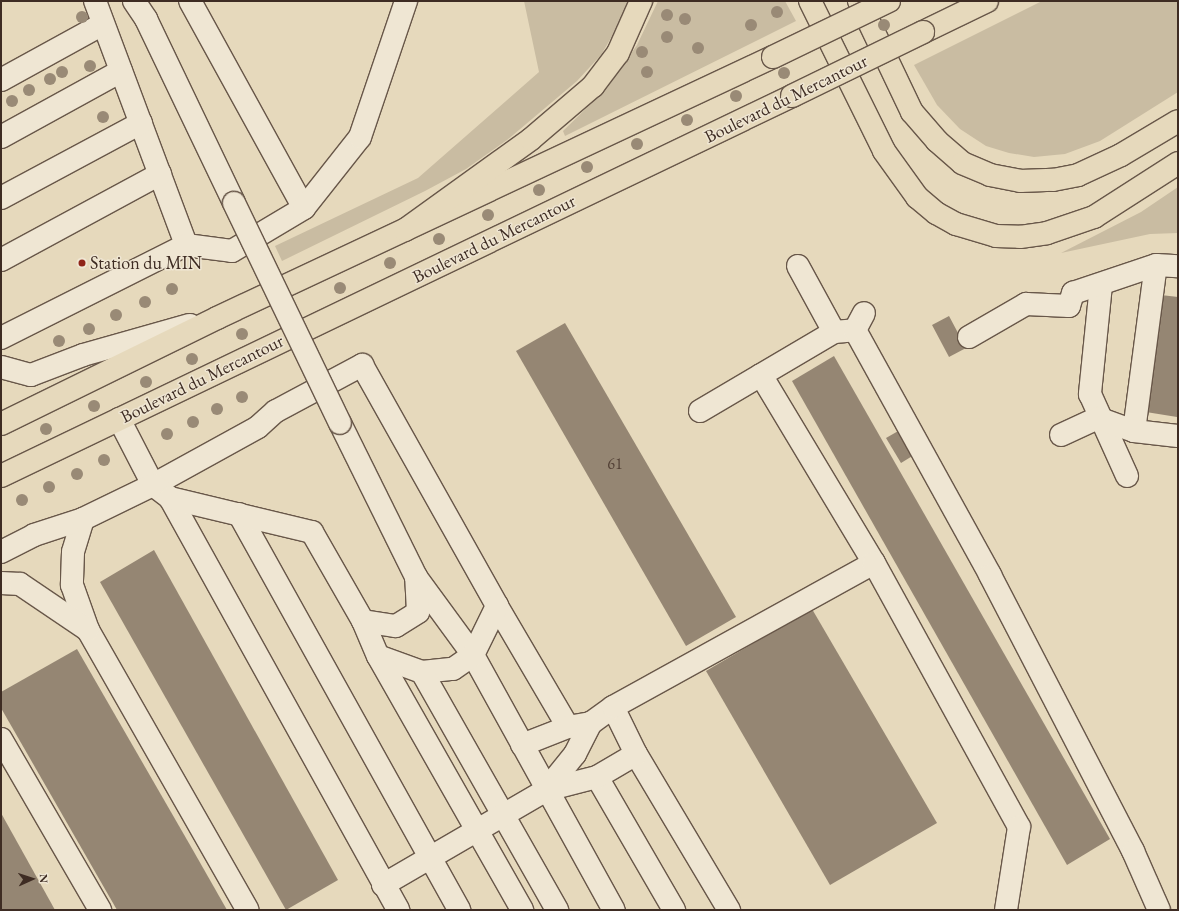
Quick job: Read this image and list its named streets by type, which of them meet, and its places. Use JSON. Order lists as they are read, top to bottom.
{
  "streets": {
    "main road": ["Boulevard du Mercantour"]
  },
  "places": ["Station du MIN"],
  "house_numbers": ["61"],
  "north": "right"
}
